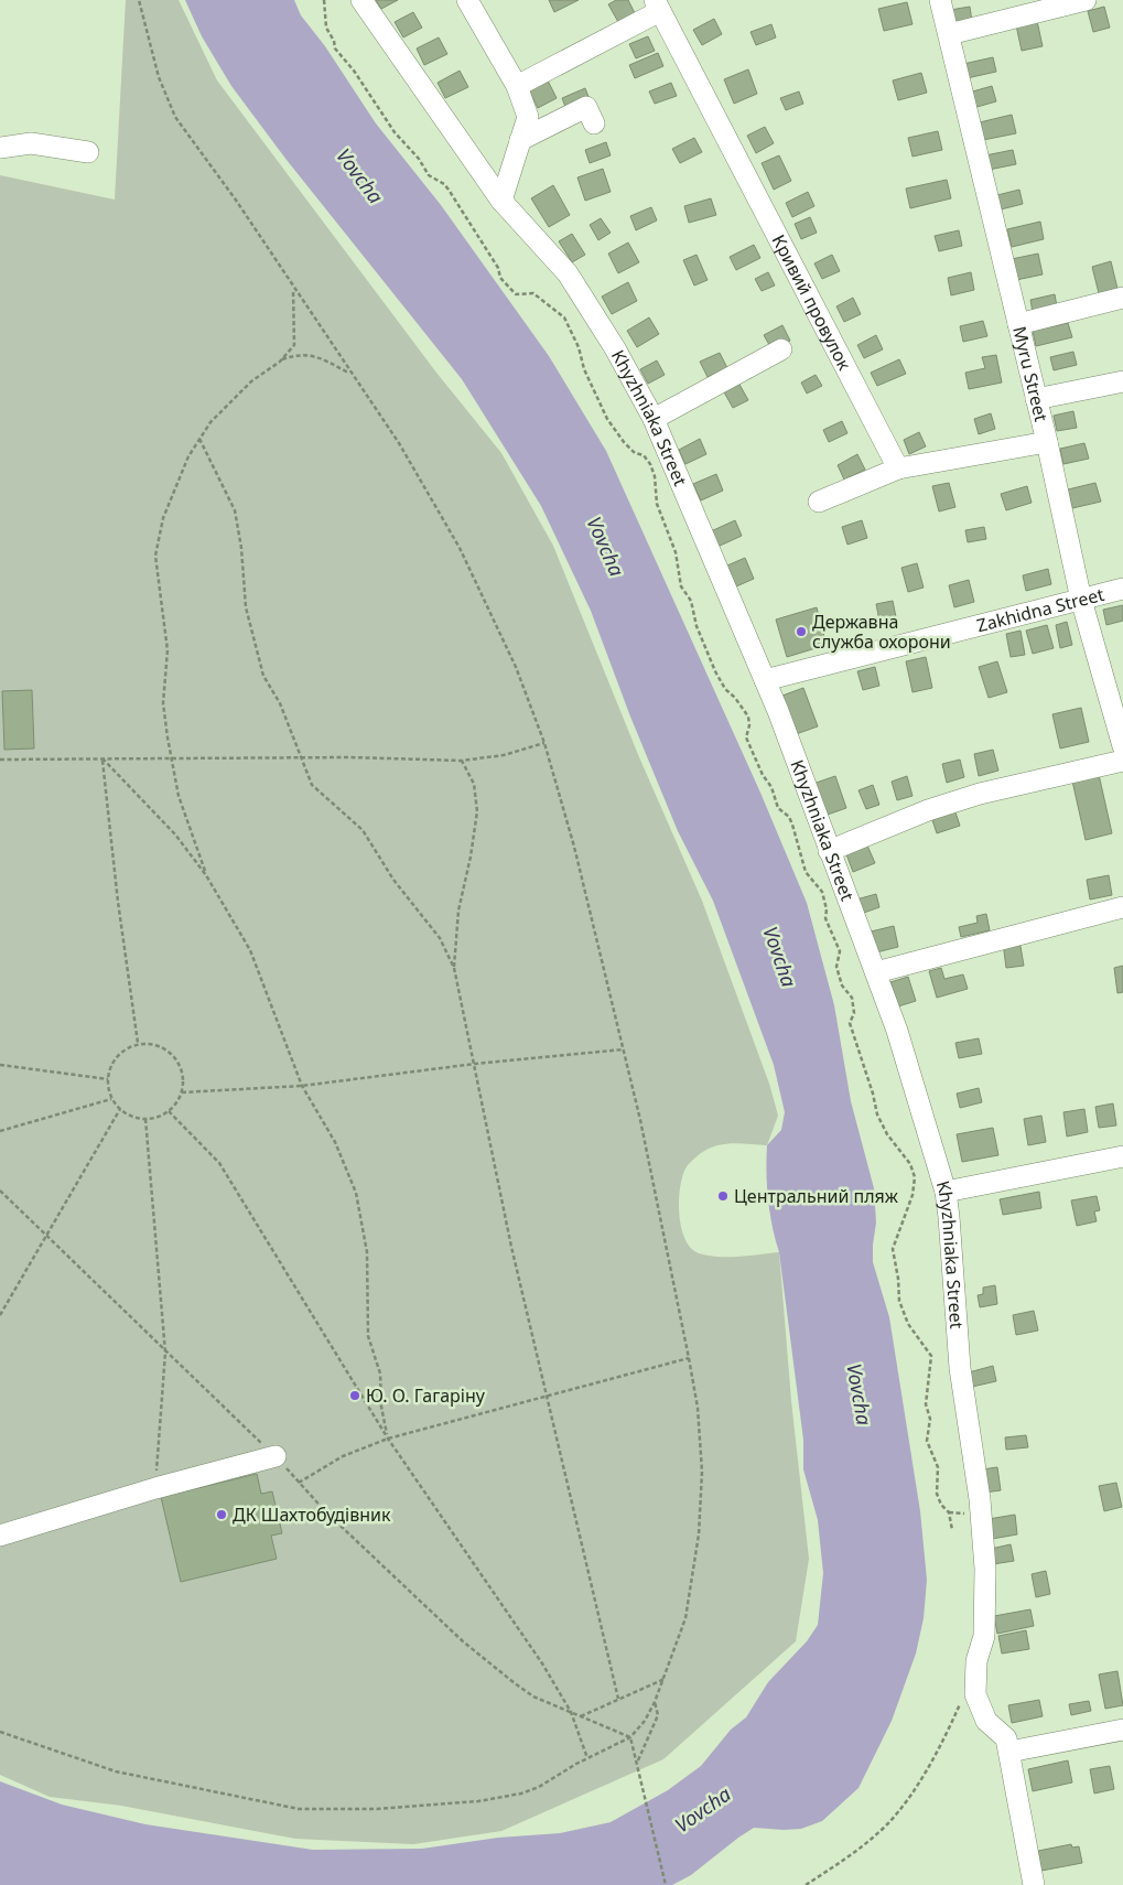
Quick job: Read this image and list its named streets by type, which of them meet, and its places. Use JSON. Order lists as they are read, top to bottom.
{
  "streets": {
    "street": [
      "Кривий провулок",
      "Myru Street",
      "Khyzhniaka Street",
      "Zakhidna Street"
    ]
  },
  "crossings": [
    ["Myru Street", "Zakhidna Street"],
    ["Khyzhniaka Street", "Zakhidna Street"]
  ],
  "water": ["Vovcha"],
  "places": [
    "Державна служба охорони",
    "Центральний пляж",
    "Ю. О. Гагаріну",
    "ДК Шахтобудівник"
  ]
}
